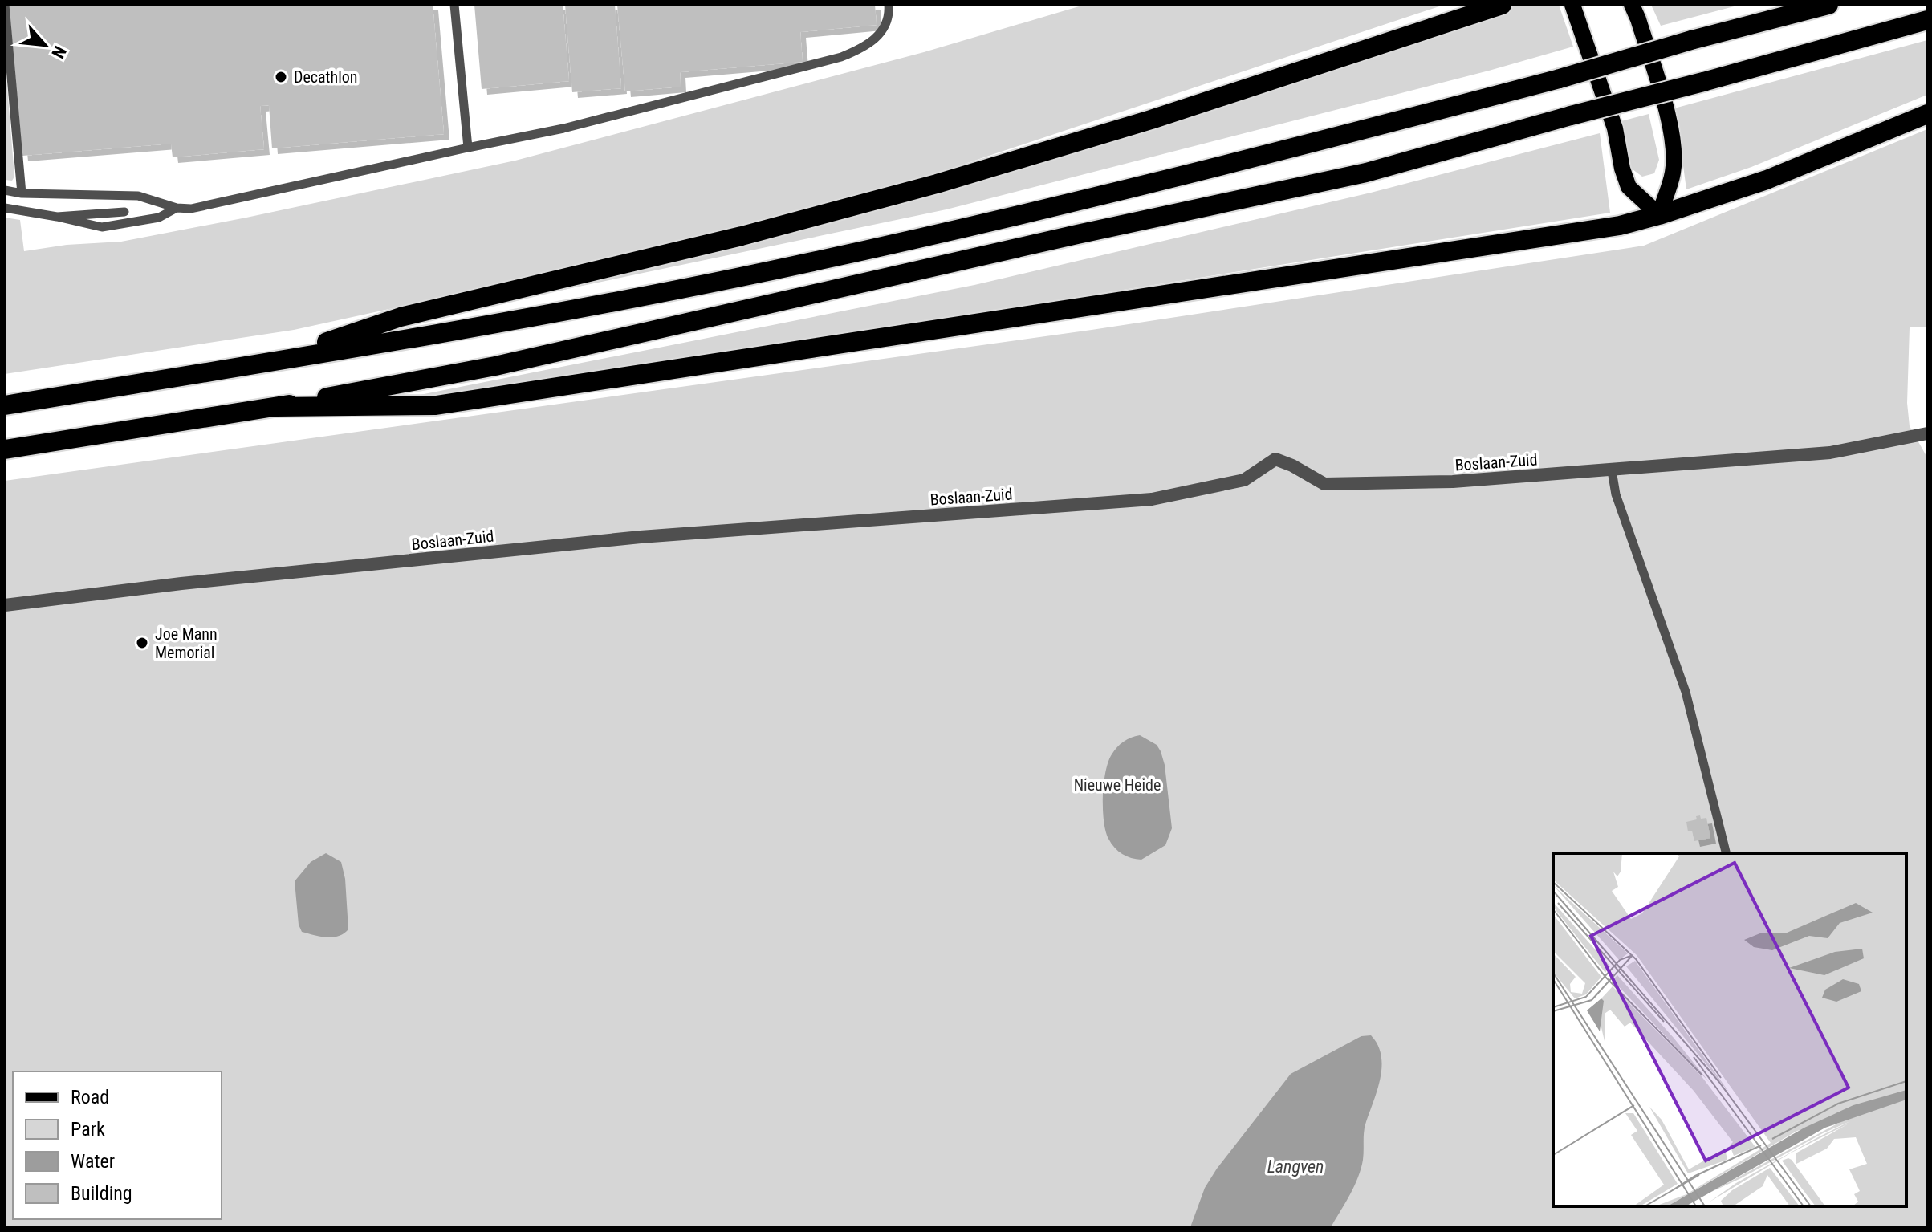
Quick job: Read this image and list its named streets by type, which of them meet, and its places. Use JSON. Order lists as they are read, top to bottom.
{
  "streets": {
    "street": ["Boslaan-Zuid"]
  },
  "water": ["Langven"],
  "parks": ["Nieuwe Heide"],
  "places": ["Decathlon", "Joe Mann Memorial"],
  "legend": [
    "Road",
    "Park",
    "Water",
    "Building"
  ],
  "north": "bottom right"
}
